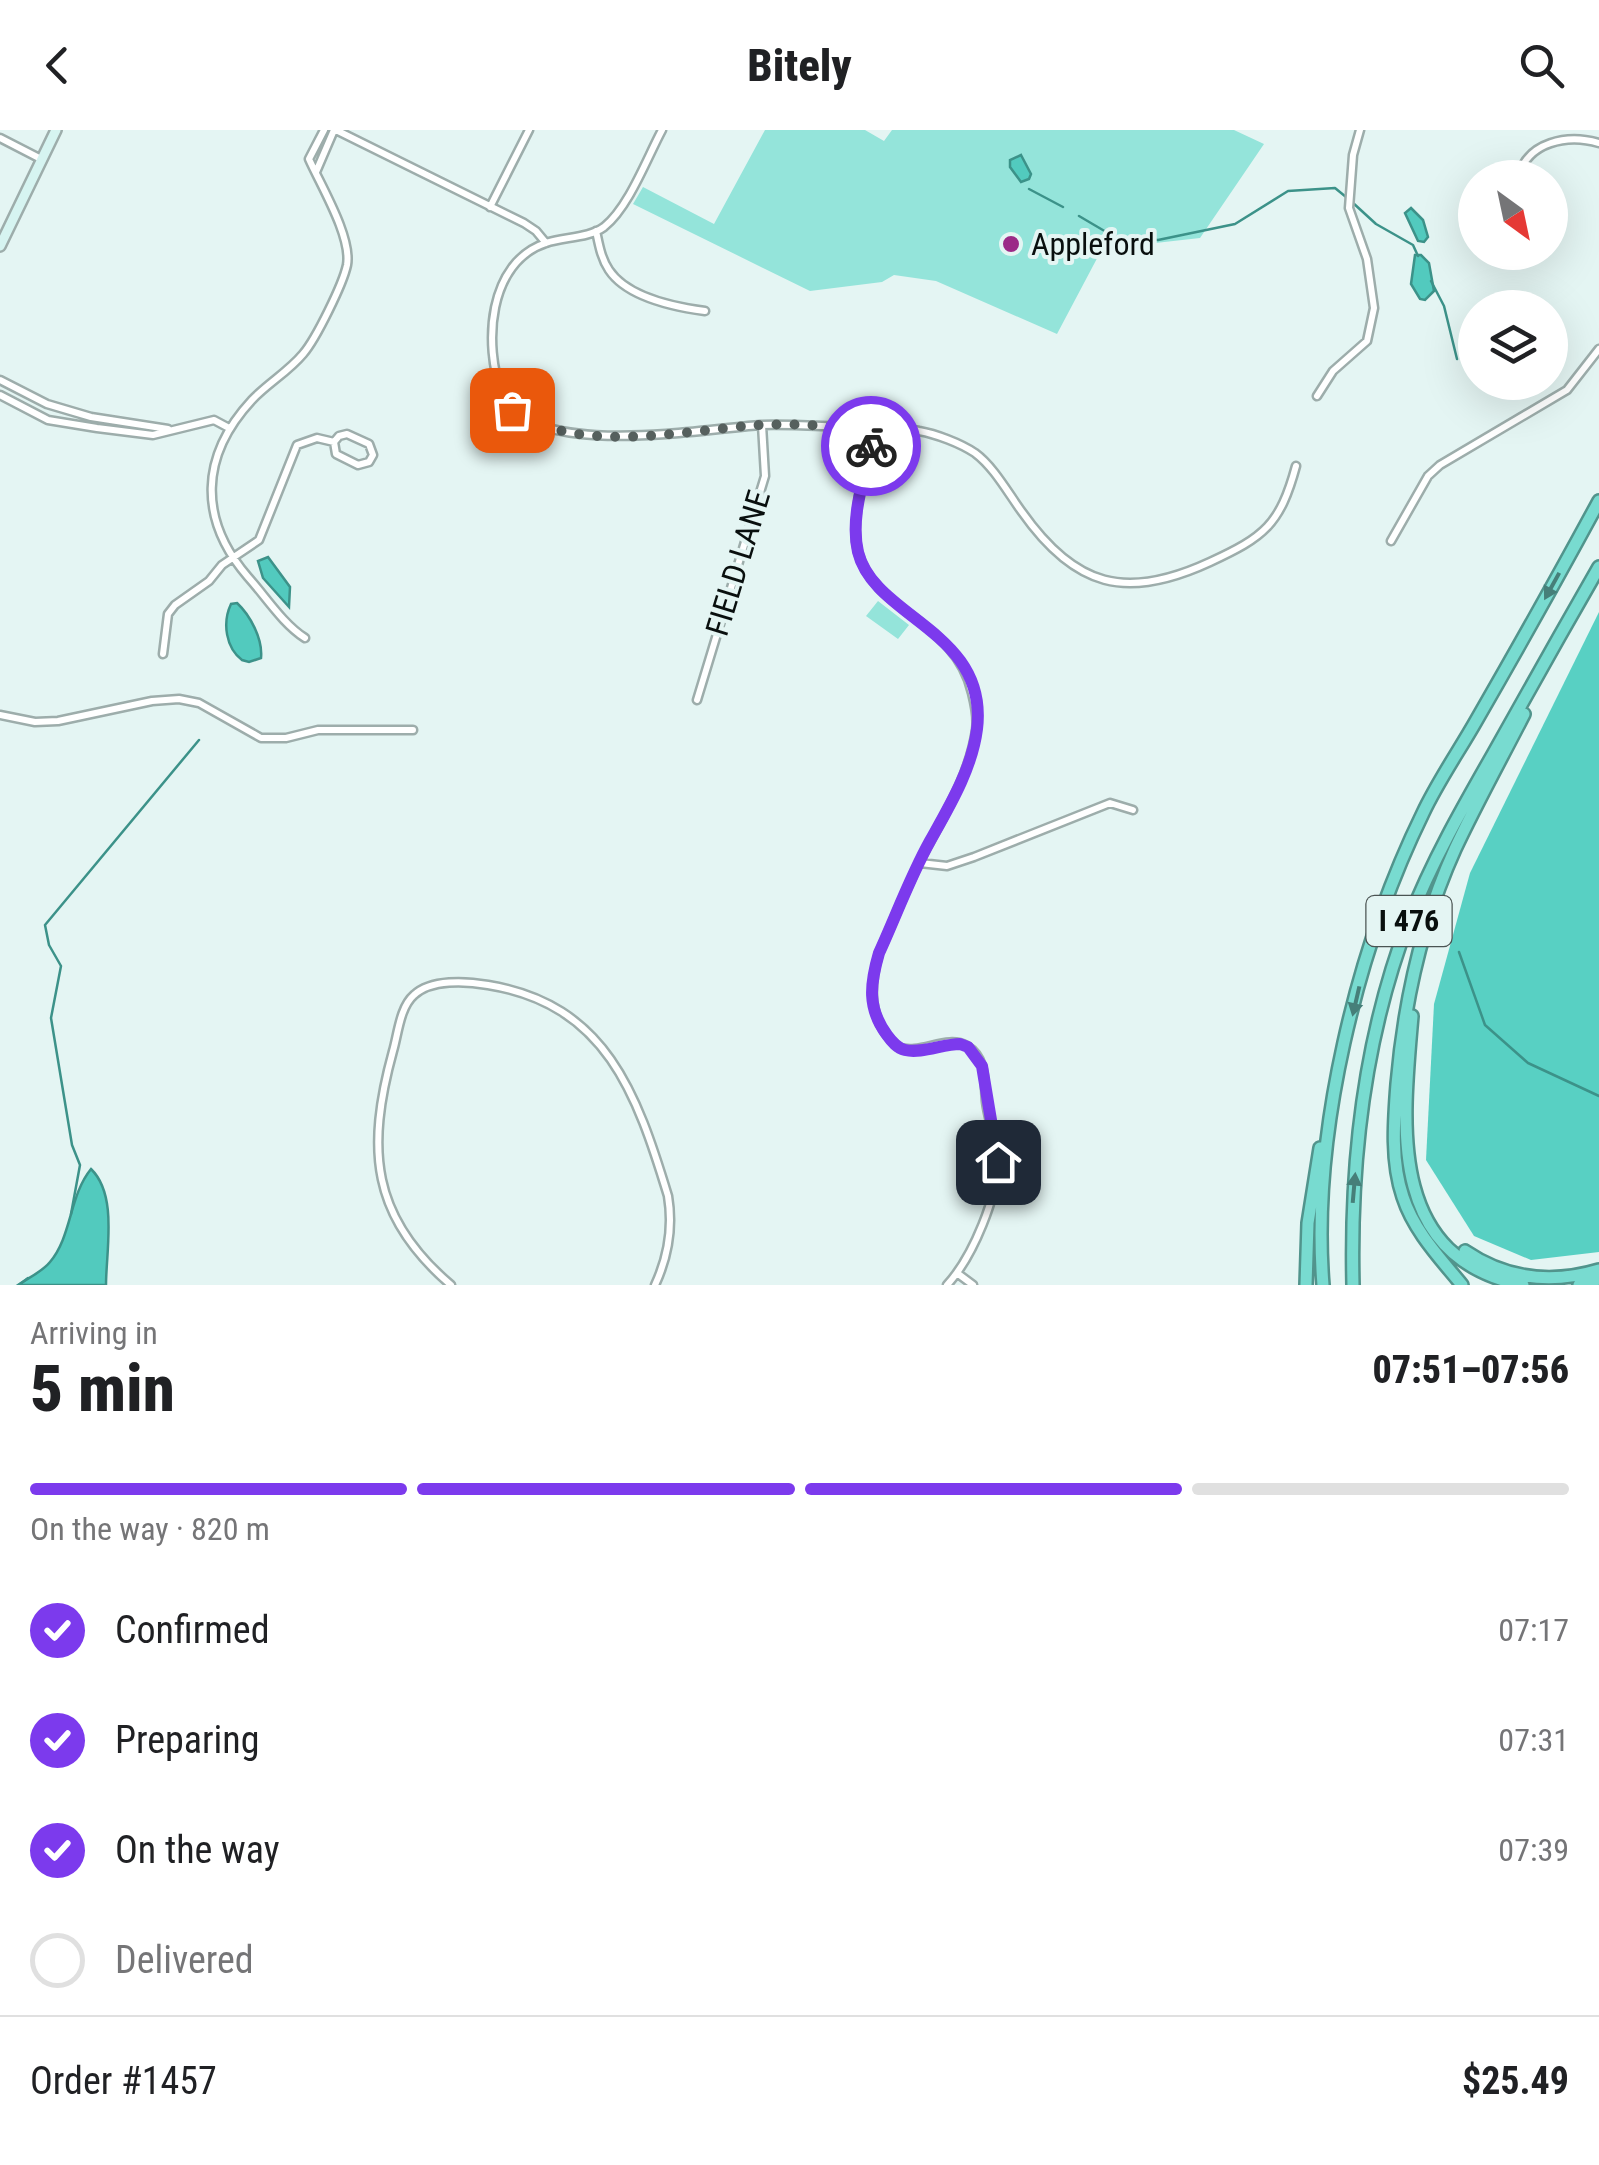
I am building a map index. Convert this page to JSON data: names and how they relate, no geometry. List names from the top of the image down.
{
  "streets": {
    "highway": ["I 476"],
    "street": ["FIELD LANE"]
  },
  "places": ["Appleford"],
  "north": "bottom right",
  "page": {
    "header": "Bitely",
    "heading": ["5 min", "Arriving in", "07:51–07:56"],
    "panel": ["Order #1457", "$25.49"],
    "bar": "On the way · 820 m",
    "list": [
      ["Confirmed", "07:17"],
      ["Preparing", "07:31"],
      ["On the way", "07:39"],
      "Delivered"
    ]
  }
}
